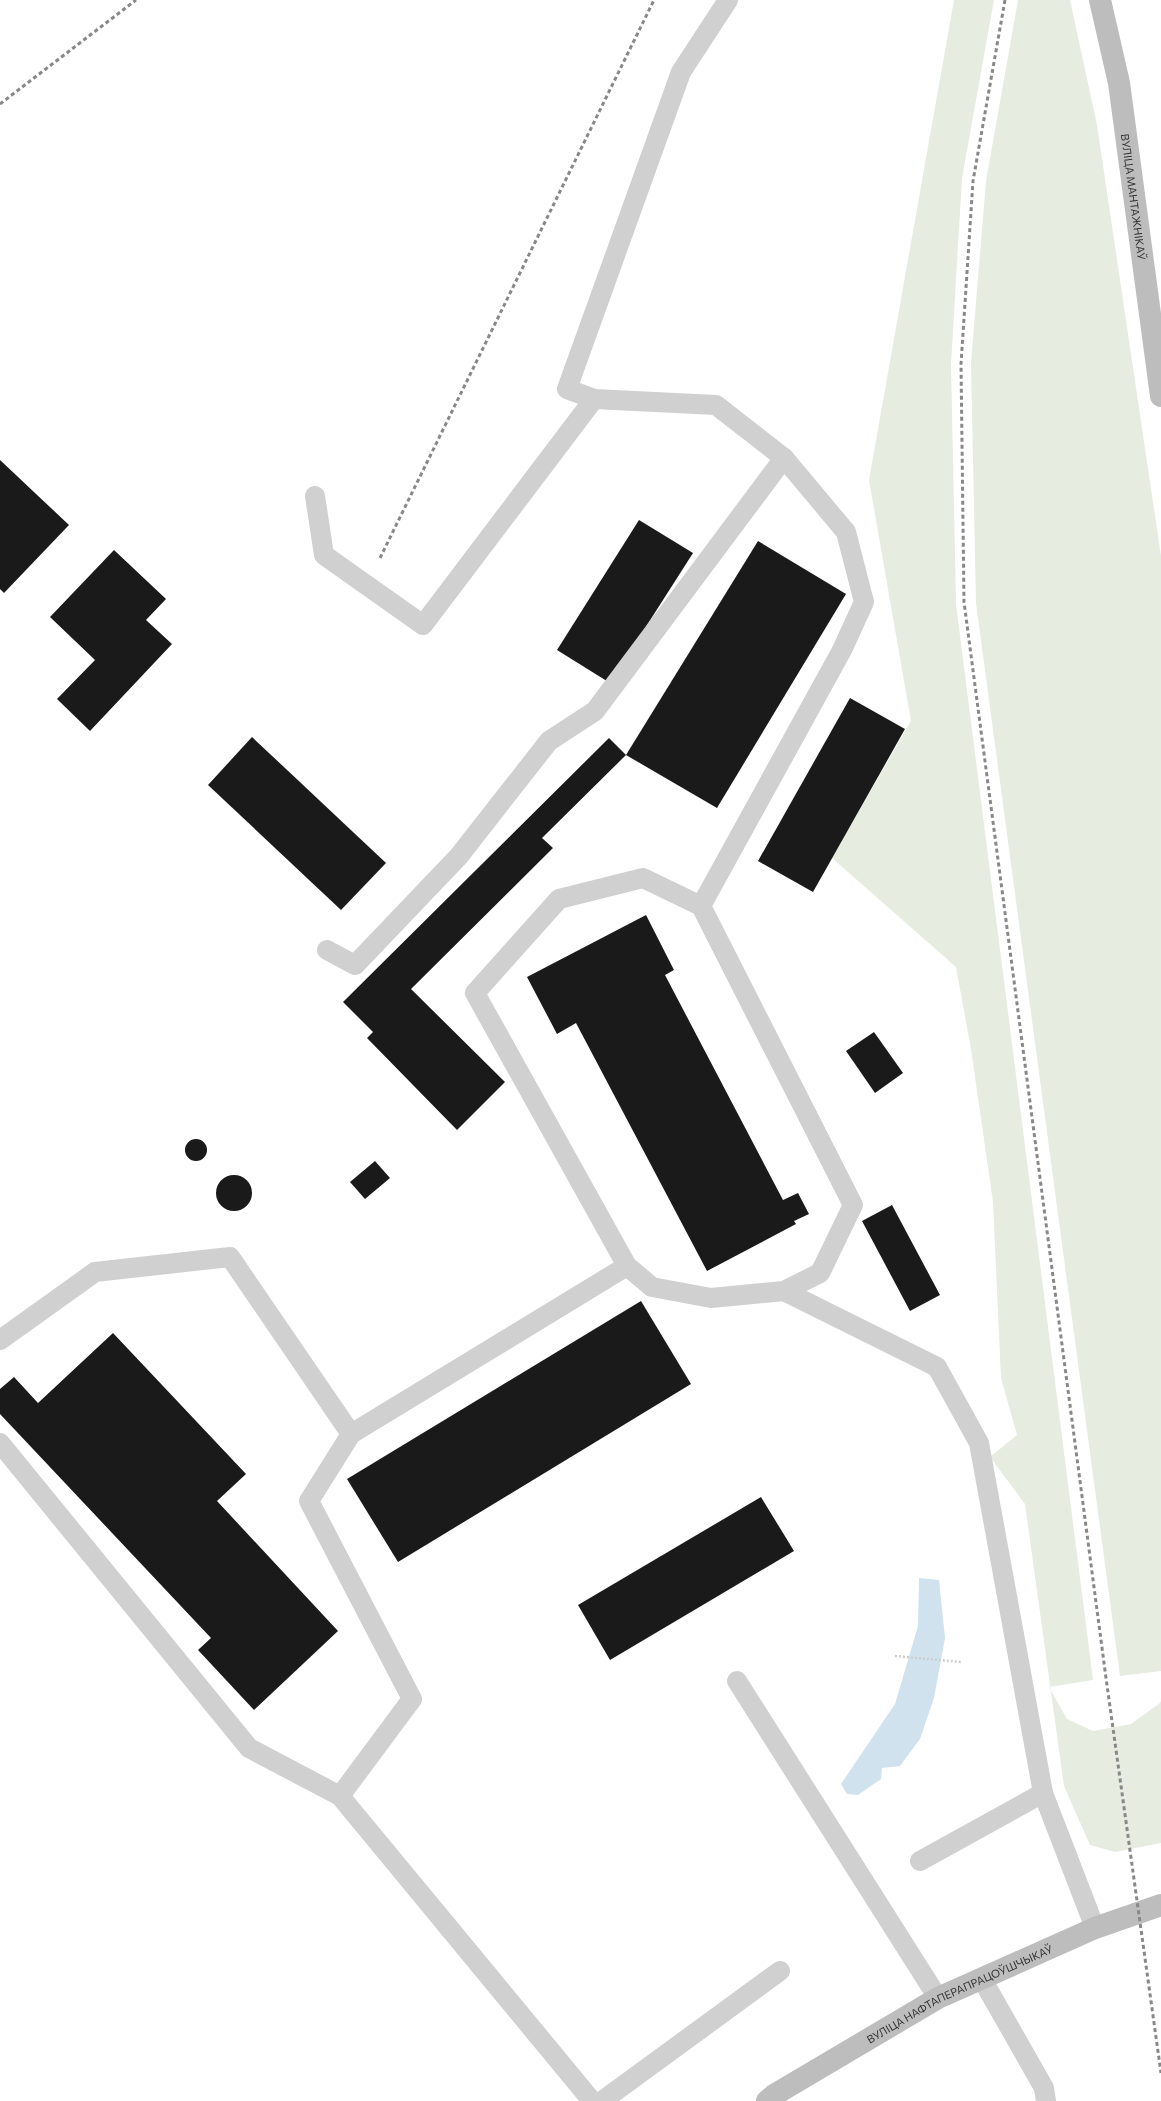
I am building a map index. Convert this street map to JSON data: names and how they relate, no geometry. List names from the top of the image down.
{
  "streets": {
    "main road": ["ВУЛІЦА МАНТАЖНІКАЎ", "ВУЛІЦА НАФТАПЕРАПРАЦОЎШЧЫКАЎ"]
  }
}
